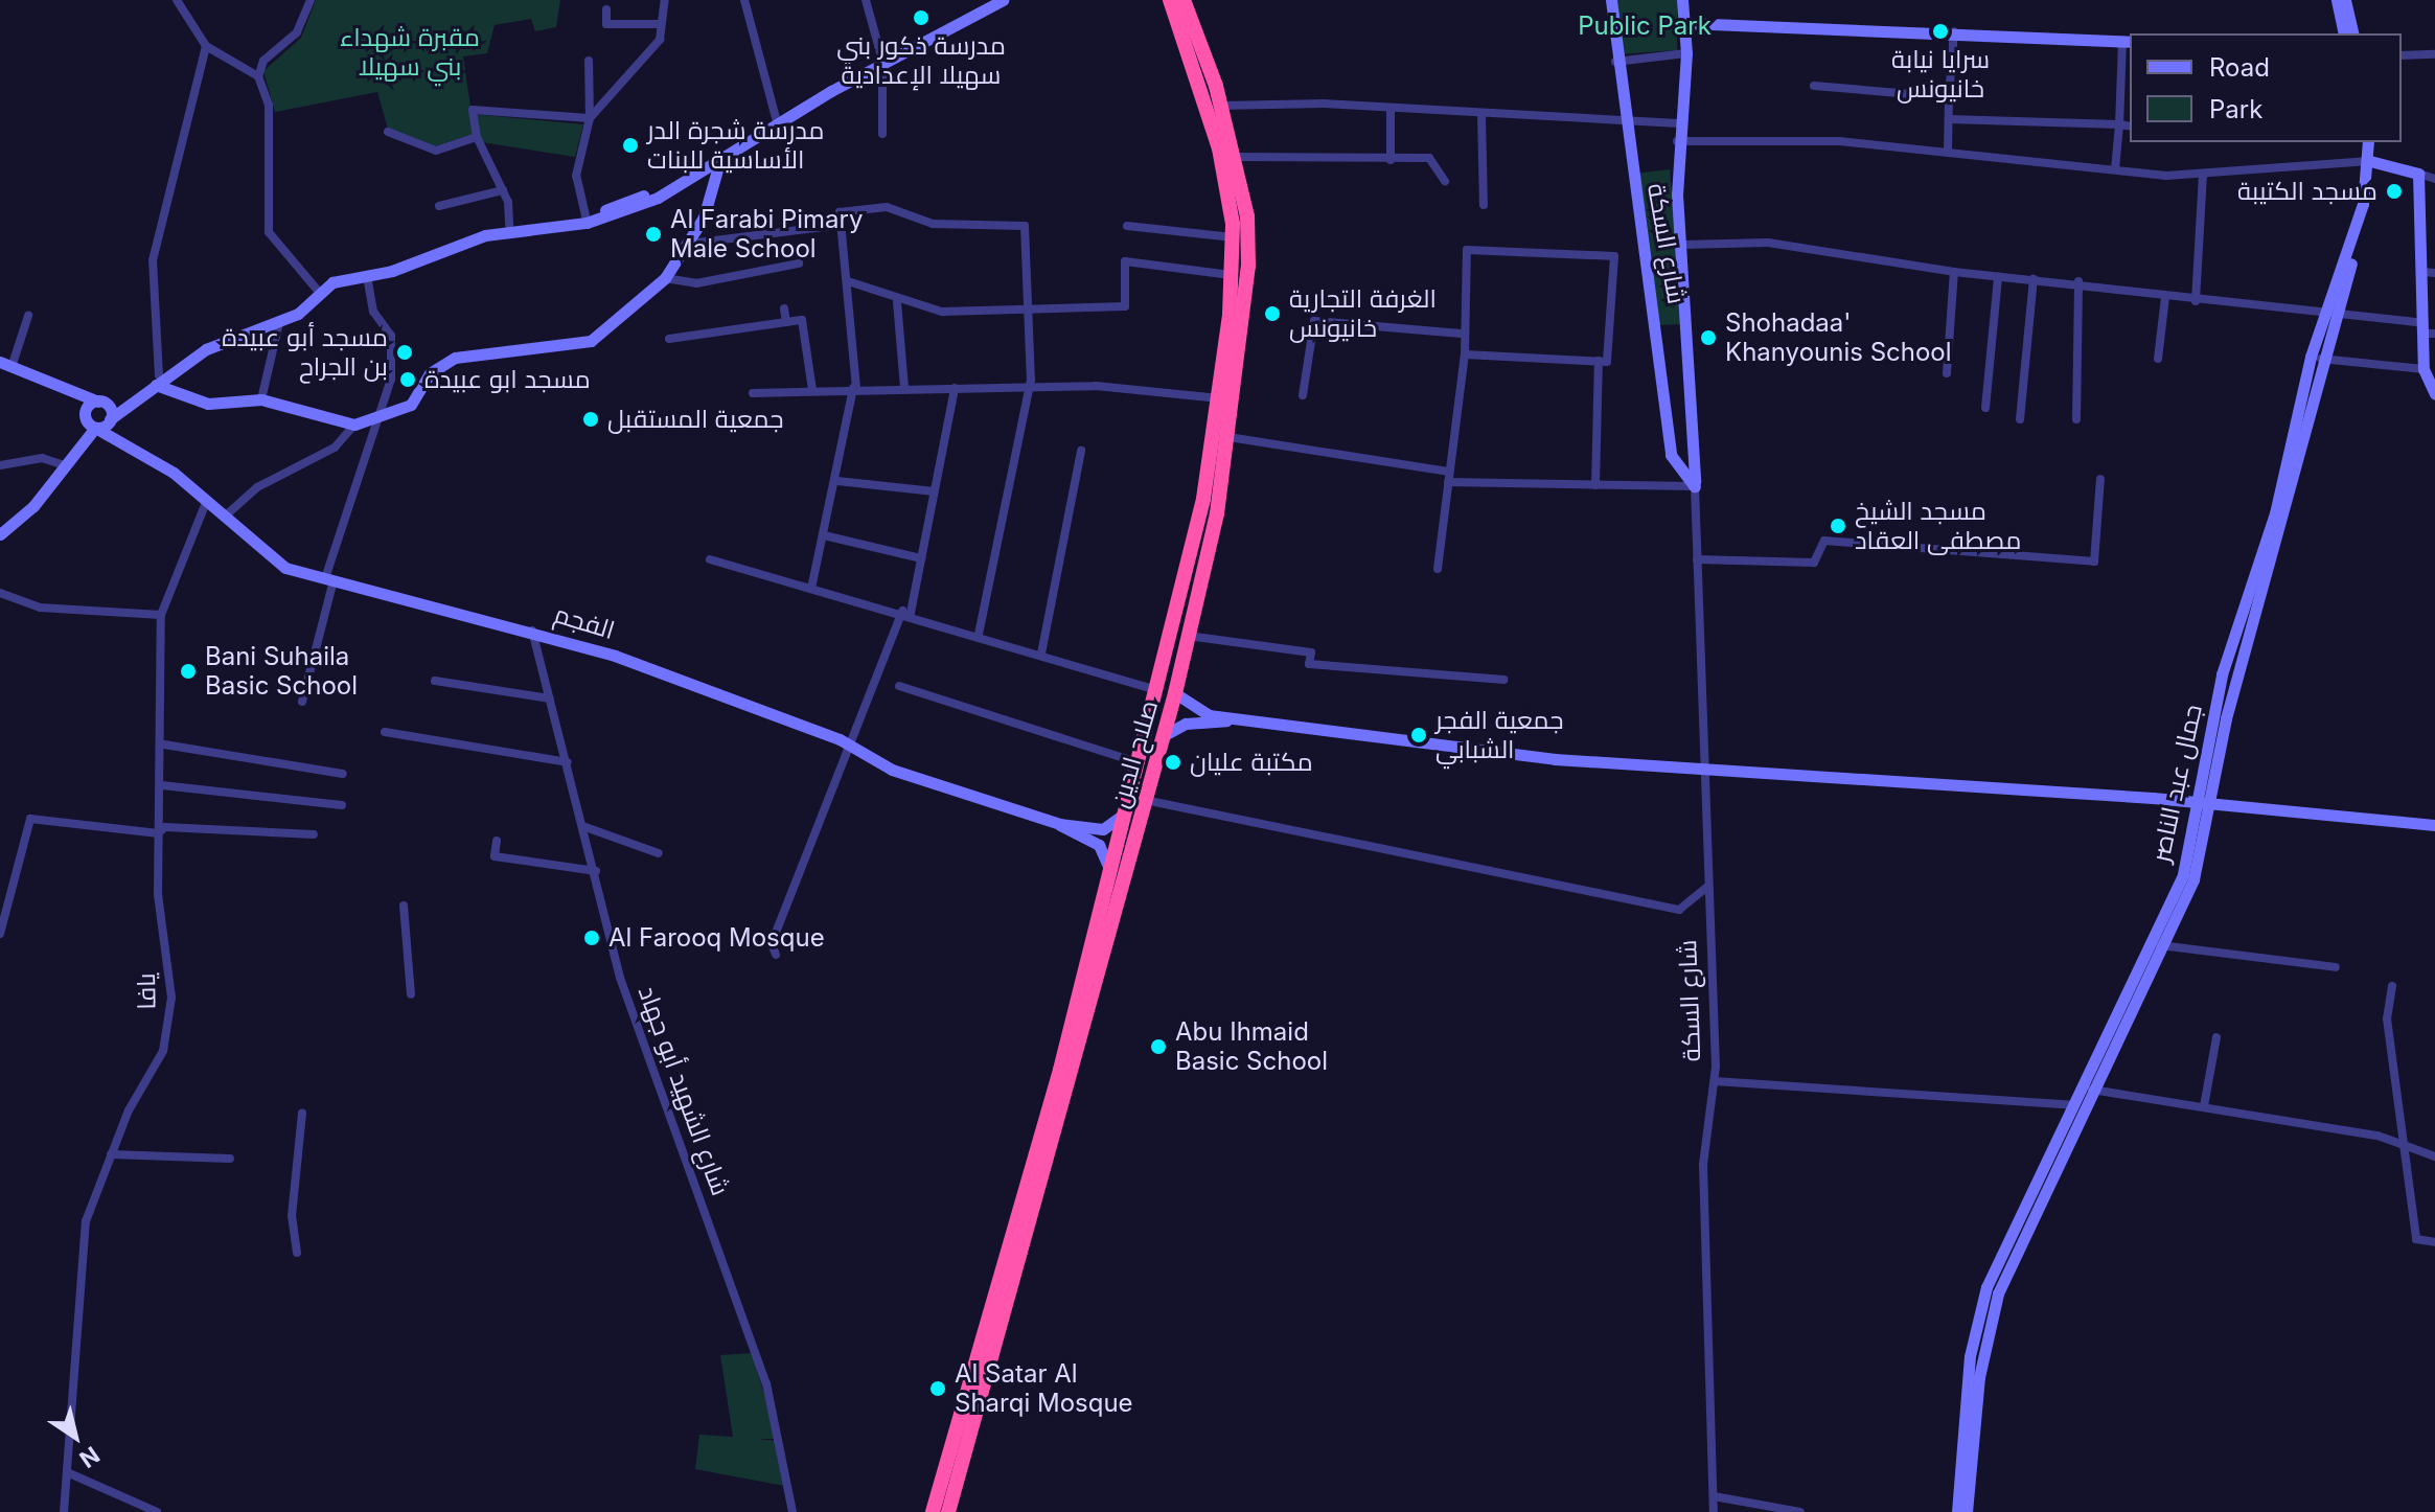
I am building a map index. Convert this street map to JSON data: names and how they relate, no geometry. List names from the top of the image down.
{
  "streets": {
    "highway": ["صلاح الدين"],
    "main road": ["شارع السكة", "الفجم", "جمال عبد الناصر"],
    "street": ["يافا", "شارع الشهيد أبو جهاد"]
  },
  "crossings": [
    ["الفجم", "يافا"],
    ["الفجم", "شارع الشهيد أبو جهاد"]
  ],
  "parks": ["Public Park", "مقبرة شهداء بني سهيلا"],
  "places": [
    "مدرسة ذكور بني سهيلا الإعدادية",
    "سرايا نيابة خانيونس",
    "مدرسة شجرة الدر الأساسية للبنات",
    "مسجد الكتيبة",
    "Al Farabi Pimary Male School",
    "الغرفة التجارية خانيونس",
    "Shohadaa' Khanyounis School",
    "مسجد أبو عبيدة بن الجراح",
    "مسجد ابو عبيدة",
    "جمعية المستقبل",
    "مسجد الشيخ مصطفى العقاد",
    "Bani Suhaila Basic School",
    "جمعية الفجر الشبابي",
    "مكتبة عليان",
    "Al Farooq Mosque",
    "Abu Ihmaid Basic School",
    "Al Satar Al Sharqi Mosque"
  ],
  "legend": ["Road", "Park"],
  "north": "bottom right"
}
